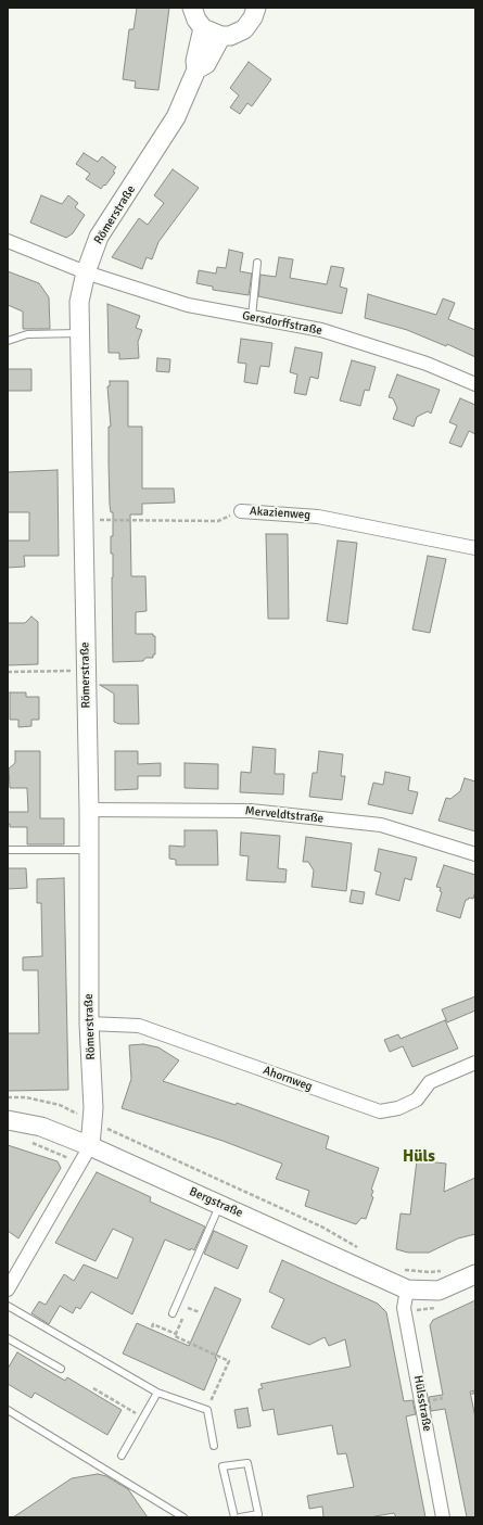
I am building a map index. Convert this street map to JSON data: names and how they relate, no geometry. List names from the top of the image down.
{
  "streets": {
    "main road": ["Römerstraße", "Bergstraße"],
    "street": [
      "Gersdorffstraße",
      "Akazienweg",
      "Merveldtstraße",
      "Ahornweg",
      "Hülsstraße"
    ]
  },
  "crossings": [
    ["Römerstraße", "Gersdorffstraße"],
    ["Römerstraße", "Akazienweg"],
    ["Römerstraße", "Merveldtstraße"],
    ["Römerstraße", "Ahornweg"],
    ["Römerstraße", "Bergstraße"],
    ["Bergstraße", "Hülsstraße"]
  ],
  "districts": ["Hüls"]
}
